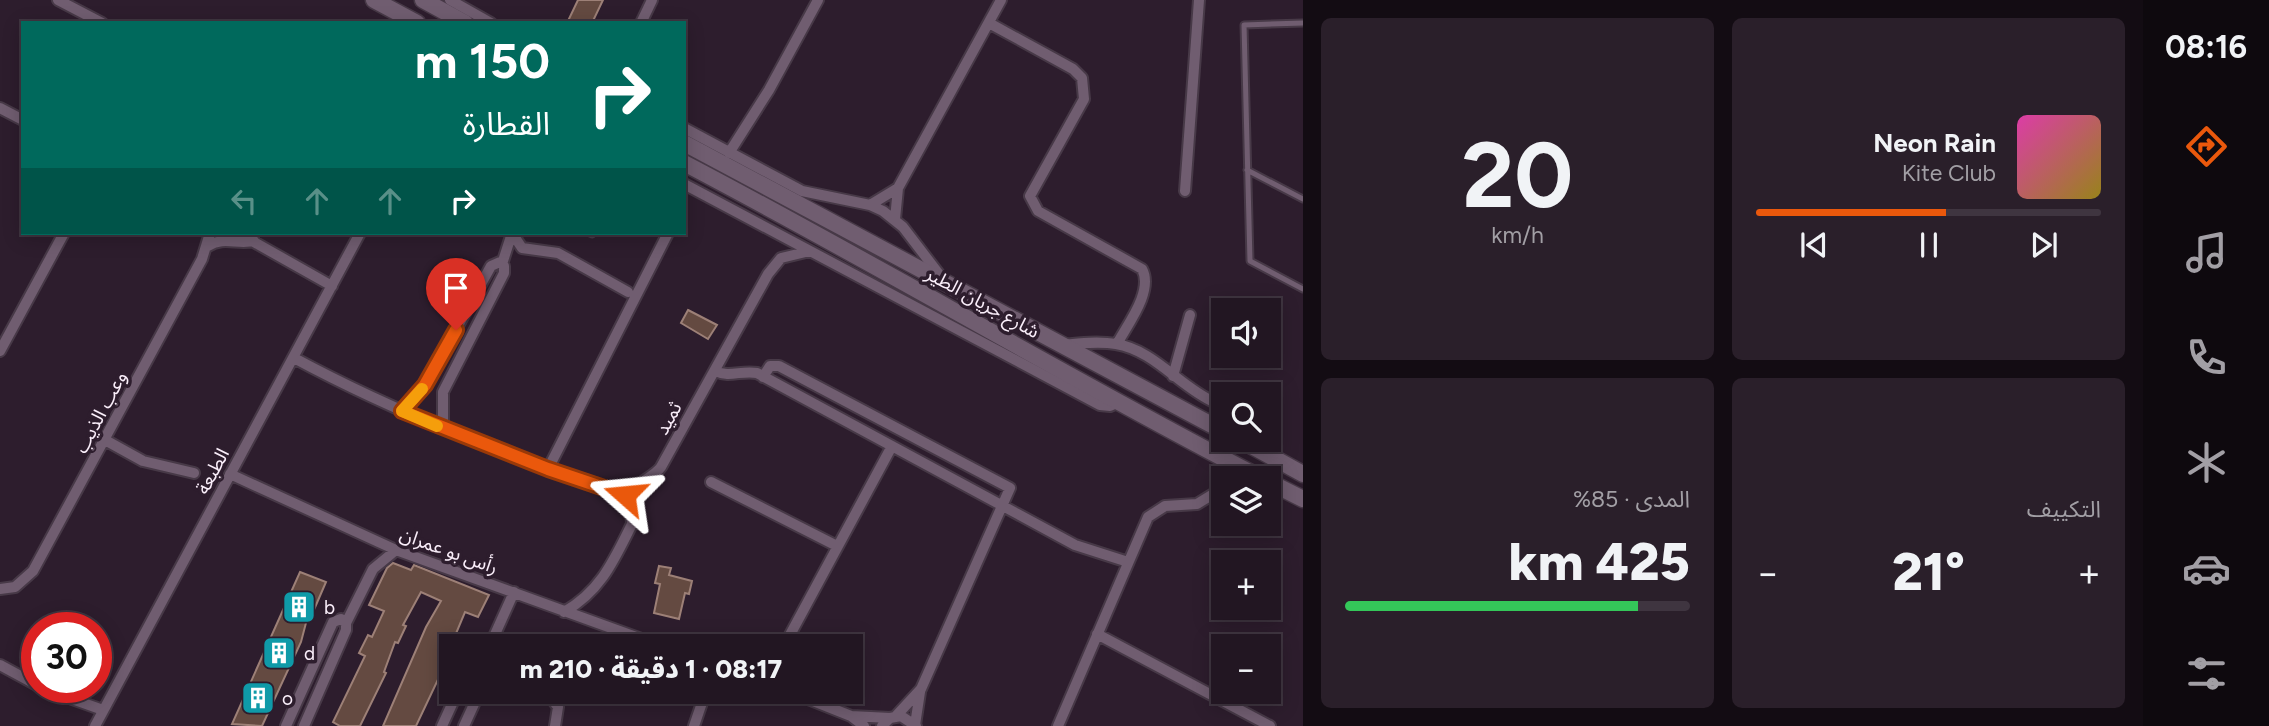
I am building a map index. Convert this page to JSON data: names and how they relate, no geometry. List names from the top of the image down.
{
  "streets": {
    "street": [
      "شارع جريان الطير",
      "وعب الذيب",
      "ثميد",
      "الطبعة",
      "رأس بو عمران"
    ]
  },
  "crossings": [
    ["الطبعة", "رأس بو عمران"]
  ],
  "places": {
    "building": ["b", "d", "o"]
  },
  "page": {
    "tabs": "08:16",
    "tile": [
      ["20", "km/h"],
      "التكييف",
      ["المدى · 85%", "425 km"]
    ],
    "turn": ["150 m", "القطارة"],
    "song": ["Neon Rain", "Kite Club"],
    "map_buttons": ["+", "−"],
    "heat": ["−", "21°", "+"],
    "limit": "30",
    "trip": "08:17 · 1 دقيقة · 210 m"
  }
}
